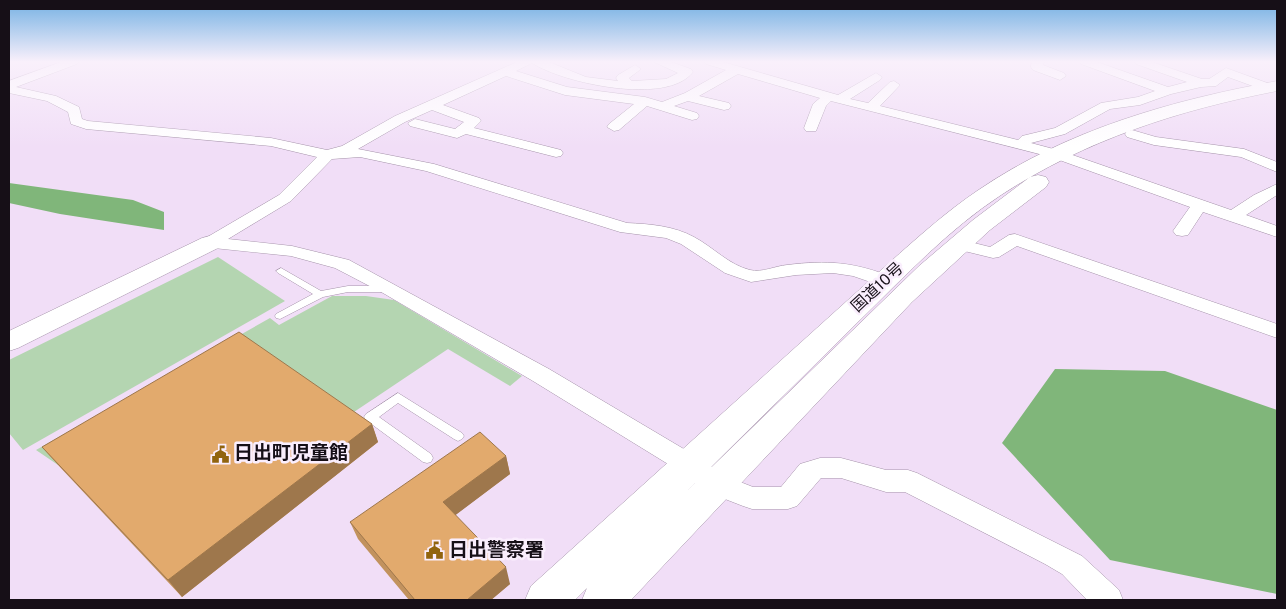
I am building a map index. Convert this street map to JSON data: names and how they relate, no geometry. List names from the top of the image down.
{
  "streets": {
    "highway": ["国道10号"]
  },
  "places": {
    "public building": ["日出町児童館", "日出警察署"]
  }
}
